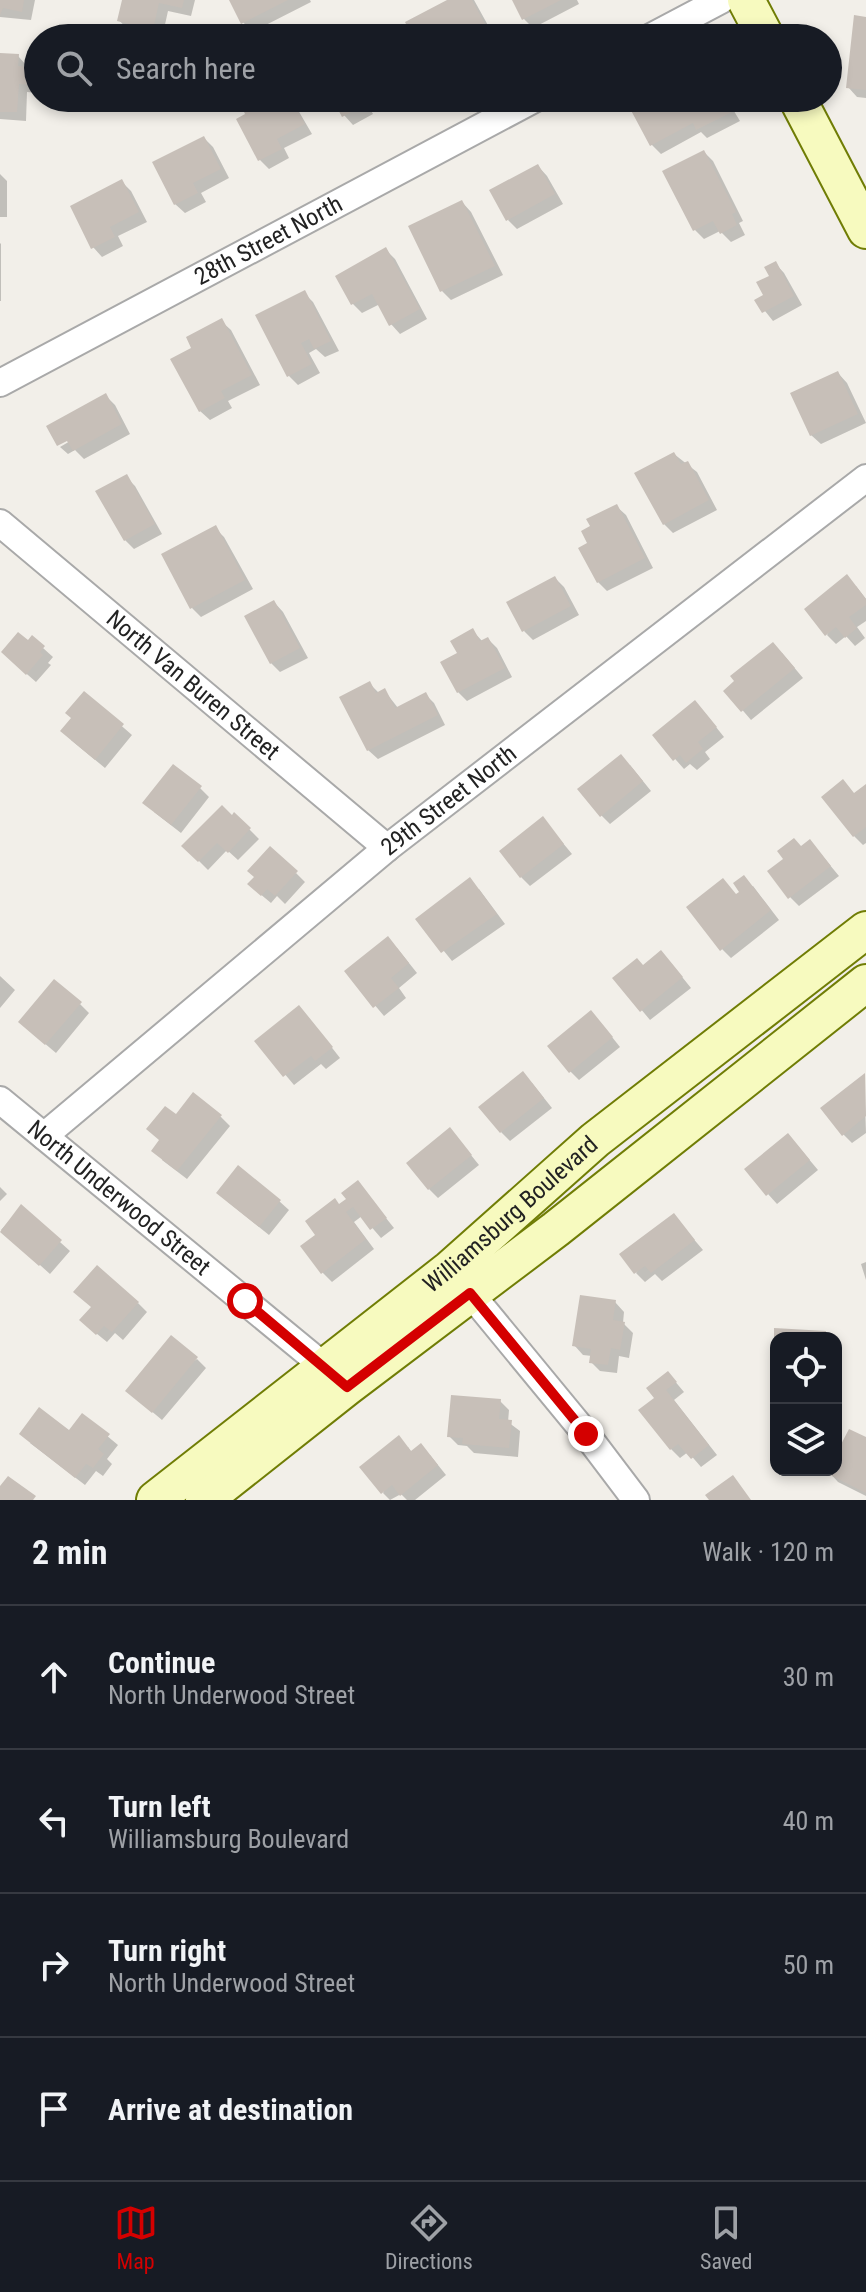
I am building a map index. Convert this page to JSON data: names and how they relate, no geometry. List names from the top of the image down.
{
  "streets": {
    "main road": ["Williamsburg Boulevard"],
    "street": [
      "28th Street North",
      "North Van Buren Street",
      "29th Street North",
      "North Underwood Street"
    ]
  },
  "crossings": [
    ["North Van Buren Street", "29th Street North"],
    ["29th Street North", "North Underwood Street"],
    ["North Underwood Street", "Williamsburg Boulevard"]
  ],
  "page": {
    "search": "Search here",
    "heading": ["2 min", "Walk · 120 m"],
    "list": [
      ["Continue", "North Underwood Street", "30 m"],
      ["Turn left", "Williamsburg Boulevard", "40 m"],
      ["Turn right", "North Underwood Street", "50 m"],
      "Arrive at destination"
    ],
    "nav": ["Map", "Directions", "Saved"]
  }
}
